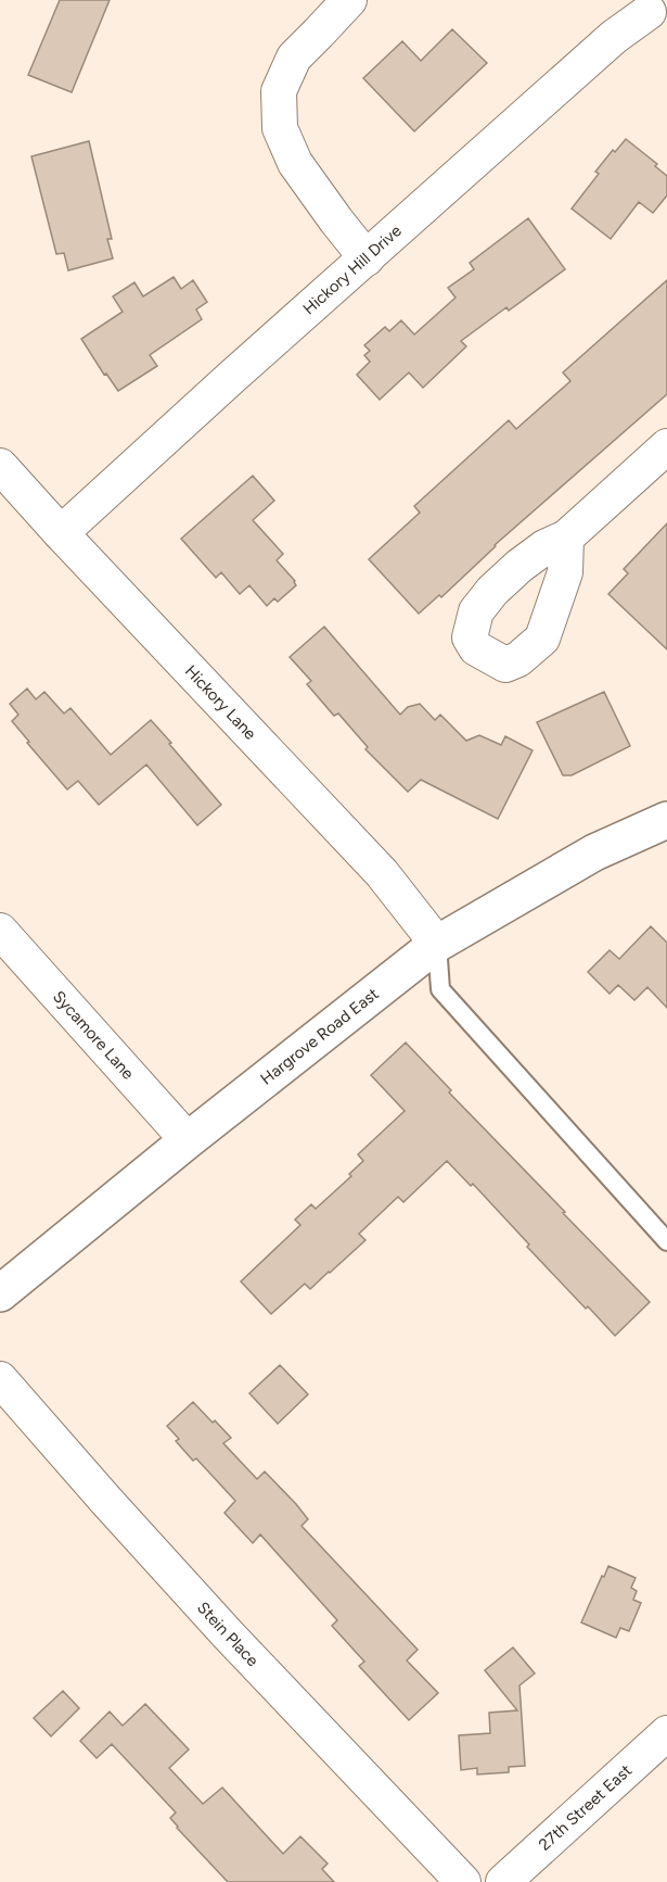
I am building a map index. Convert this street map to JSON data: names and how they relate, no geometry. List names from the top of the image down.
{
  "streets": {
    "main road": ["Hargrove Road East"],
    "street": [
      "Hickory Hill Drive",
      "Hickory Lane",
      "Sycamore Lane",
      "Stein Place",
      "27th Street East"
    ]
  },
  "crossings": [
    ["Hickory Hill Drive", "Hickory Lane"],
    ["Hickory Lane", "Hargrove Road East"],
    ["Sycamore Lane", "Hargrove Road East"]
  ]
}
